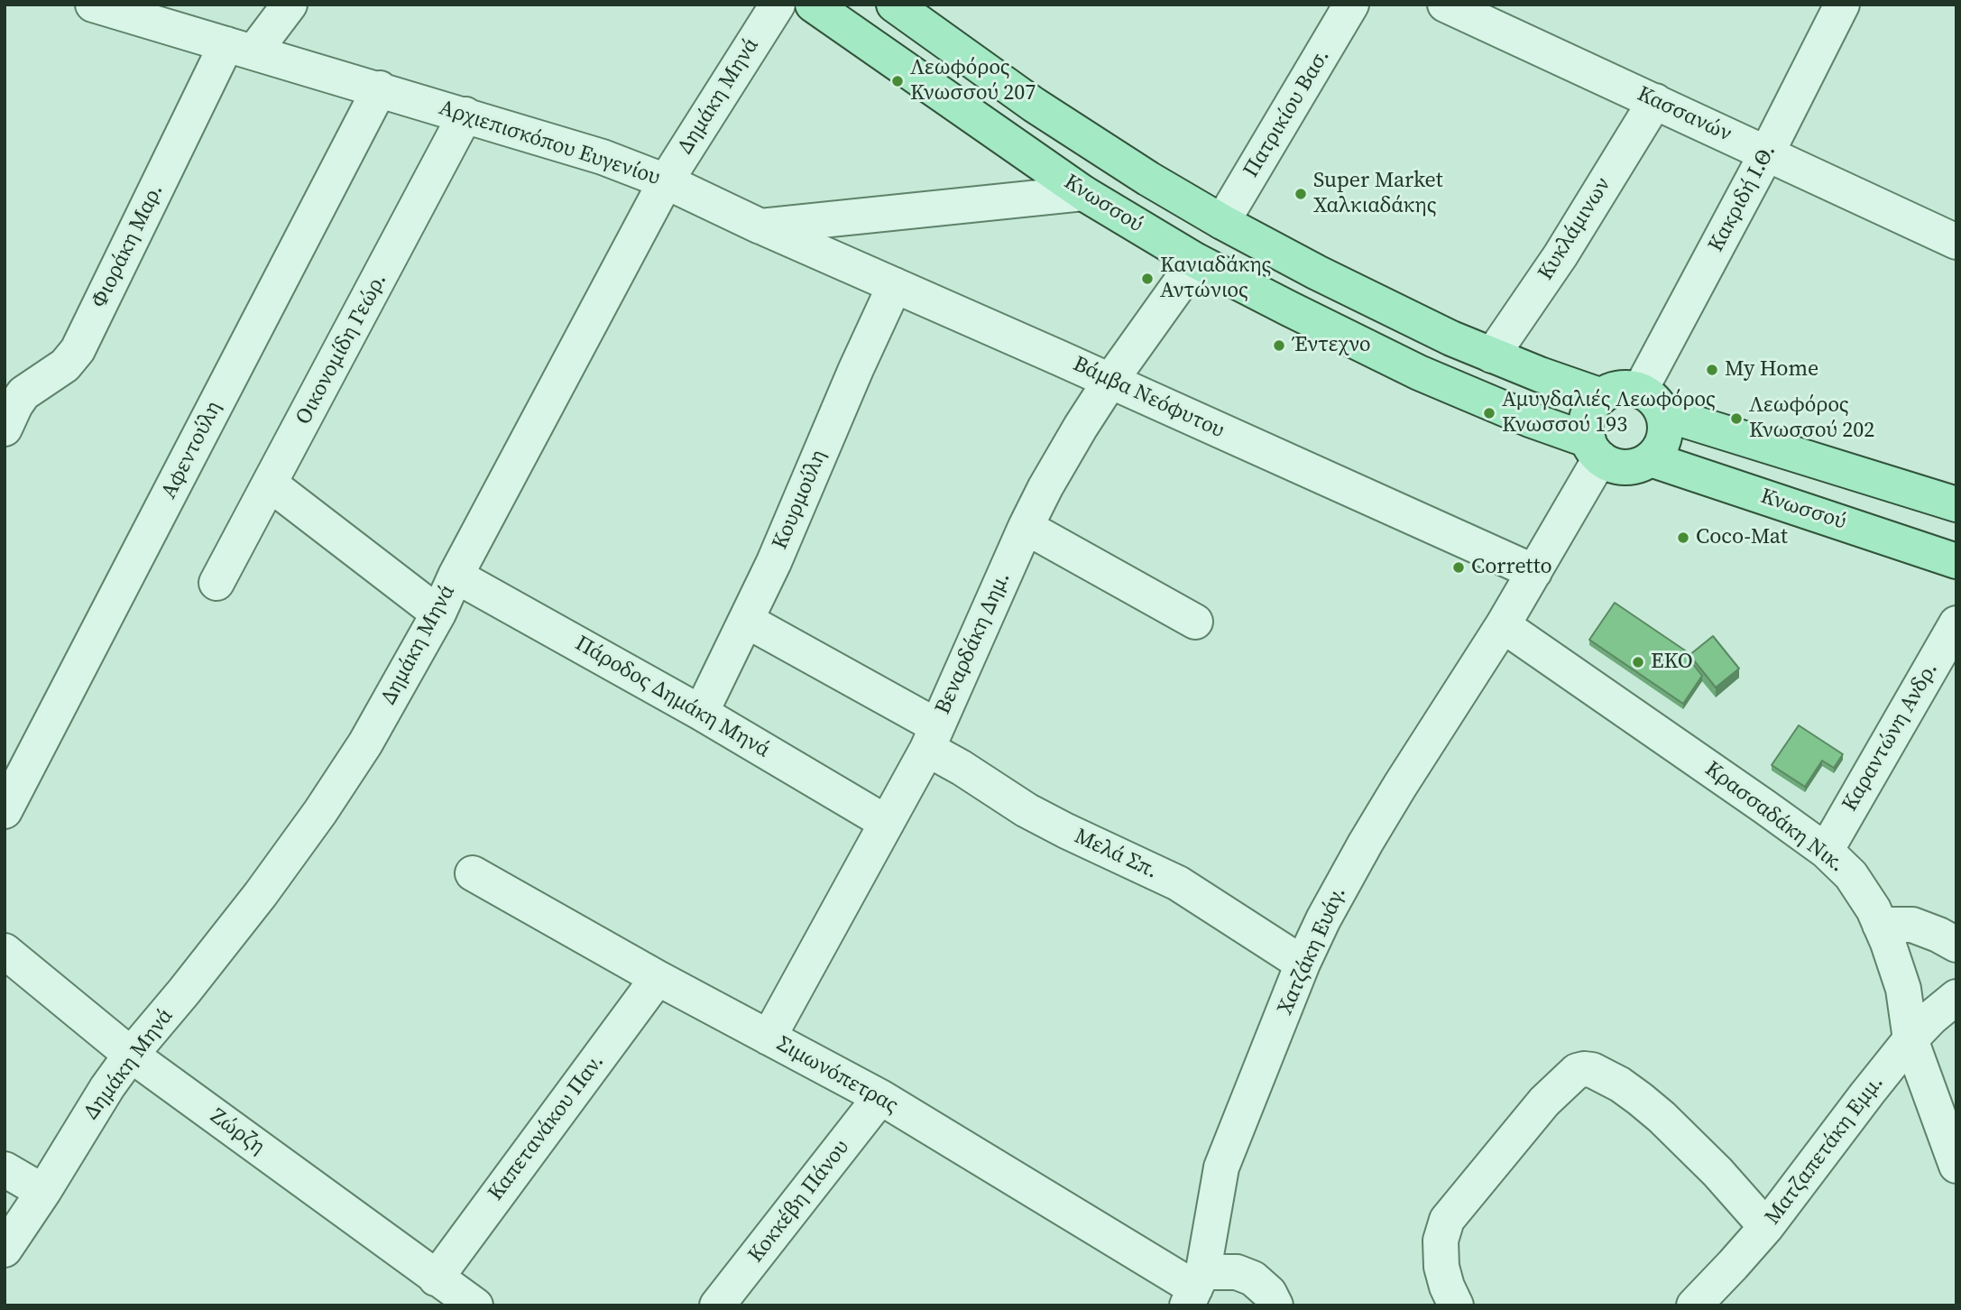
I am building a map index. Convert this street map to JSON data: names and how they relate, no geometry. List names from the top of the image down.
{
  "streets": {
    "main road": ["Κνωσσού"],
    "street": [
      "Δημάκη Μηνά",
      "Πατρικίου Βασ.",
      "Κασσανών",
      "Αρχιεπισκόπου Ευγενίου",
      "Κακριδή Ι.Θ.",
      "Κυκλάμινων",
      "Φιοράκη Μαρ.",
      "Οικονομίδη Γεώρ.",
      "Βάμβα Νεόφυτου",
      "Αφεντούλη",
      "Κουρμούλη",
      "Βεναρδάκη Δημ.",
      "Πάροδος Δημάκη Μηνά",
      "Καραντώνη Ανδρ.",
      "Κρασσαδάκη Νικ.",
      "Μελά Σπ.",
      "Χατζάκη Ευάγ.",
      "Σιμωνόπετρας",
      "Καπετανάκου Παν.",
      "Ζώρζη",
      "Ματζαπετάκη Εμμ.",
      "Κοκκέβη Πάνου"
    ]
  },
  "crossings": [
    ["Δημάκη Μηνά", "Αρχιεπισκόπου Ευγενίου"],
    ["Δημάκη Μηνά", "Πάροδος Δημάκη Μηνά"],
    ["Δημάκη Μηνά", "Ζώρζη"],
    ["Πατρικίου Βασ.", "Κνωσσού"],
    ["Κασσανών", "Κακριδή Ι.Θ."],
    ["Κασσανών", "Κυκλάμινων"],
    ["Αρχιεπισκόπου Ευγενίου", "Φιοράκη Μαρ."],
    ["Αρχιεπισκόπου Ευγενίου", "Οικονομίδη Γεώρ."],
    ["Αρχιεπισκόπου Ευγενίου", "Βάμβα Νεόφυτου"],
    ["Αρχιεπισκόπου Ευγενίου", "Αφεντούλη"],
    ["Κακριδή Ι.Θ.", "Κνωσσού"],
    ["Κακριδή Ι.Θ.", "Χατζάκη Ευάγ."],
    ["Κνωσσού", "Κυκλάμινων"],
    ["Κνωσσού", "Βεναρδάκη Δημ."],
    ["Κνωσσού", "Χατζάκη Ευάγ."],
    ["Βάμβα Νεόφυτου", "Κουρμούλη"],
    ["Βάμβα Νεόφυτου", "Βεναρδάκη Δημ."],
    ["Βάμβα Νεόφυτου", "Χατζάκη Ευάγ."],
    ["Κουρμούλη", "Πάροδος Δημάκη Μηνά"],
    ["Κουρμούλη", "Μελά Σπ."],
    ["Βεναρδάκη Δημ.", "Πάροδος Δημάκη Μηνά"],
    ["Βεναρδάκη Δημ.", "Μελά Σπ."],
    ["Βεναρδάκη Δημ.", "Σιμωνόπετρας"],
    ["Καραντώνη Ανδρ.", "Κρασσαδάκη Νικ."],
    ["Κρασσαδάκη Νικ.", "Χατζάκη Ευάγ."],
    ["Κρασσαδάκη Νικ.", "Ματζαπετάκη Εμμ."],
    ["Μελά Σπ.", "Χατζάκη Ευάγ."],
    ["Χατζάκη Ευάγ.", "Σιμωνόπετρας"],
    ["Σιμωνόπετρας", "Καπετανάκου Παν."],
    ["Σιμωνόπετρας", "Κοκκέβη Πάνου"],
    ["Καπετανάκου Παν.", "Ζώρζη"]
  ],
  "places": [
    "Λεωφόρος Κνωσσού 207",
    "Super Market Χαλκιαδάκης",
    "Κανιαδάκης Αντώνιος",
    "Έντεχνο",
    "My Home",
    "Αμυγδαλιές Λεωφόρος Κνωσσού 193",
    "Λεωφόρος Κνωσσού 202",
    "Coco-Mat",
    "Corretto",
    "EKO"
  ]
}
